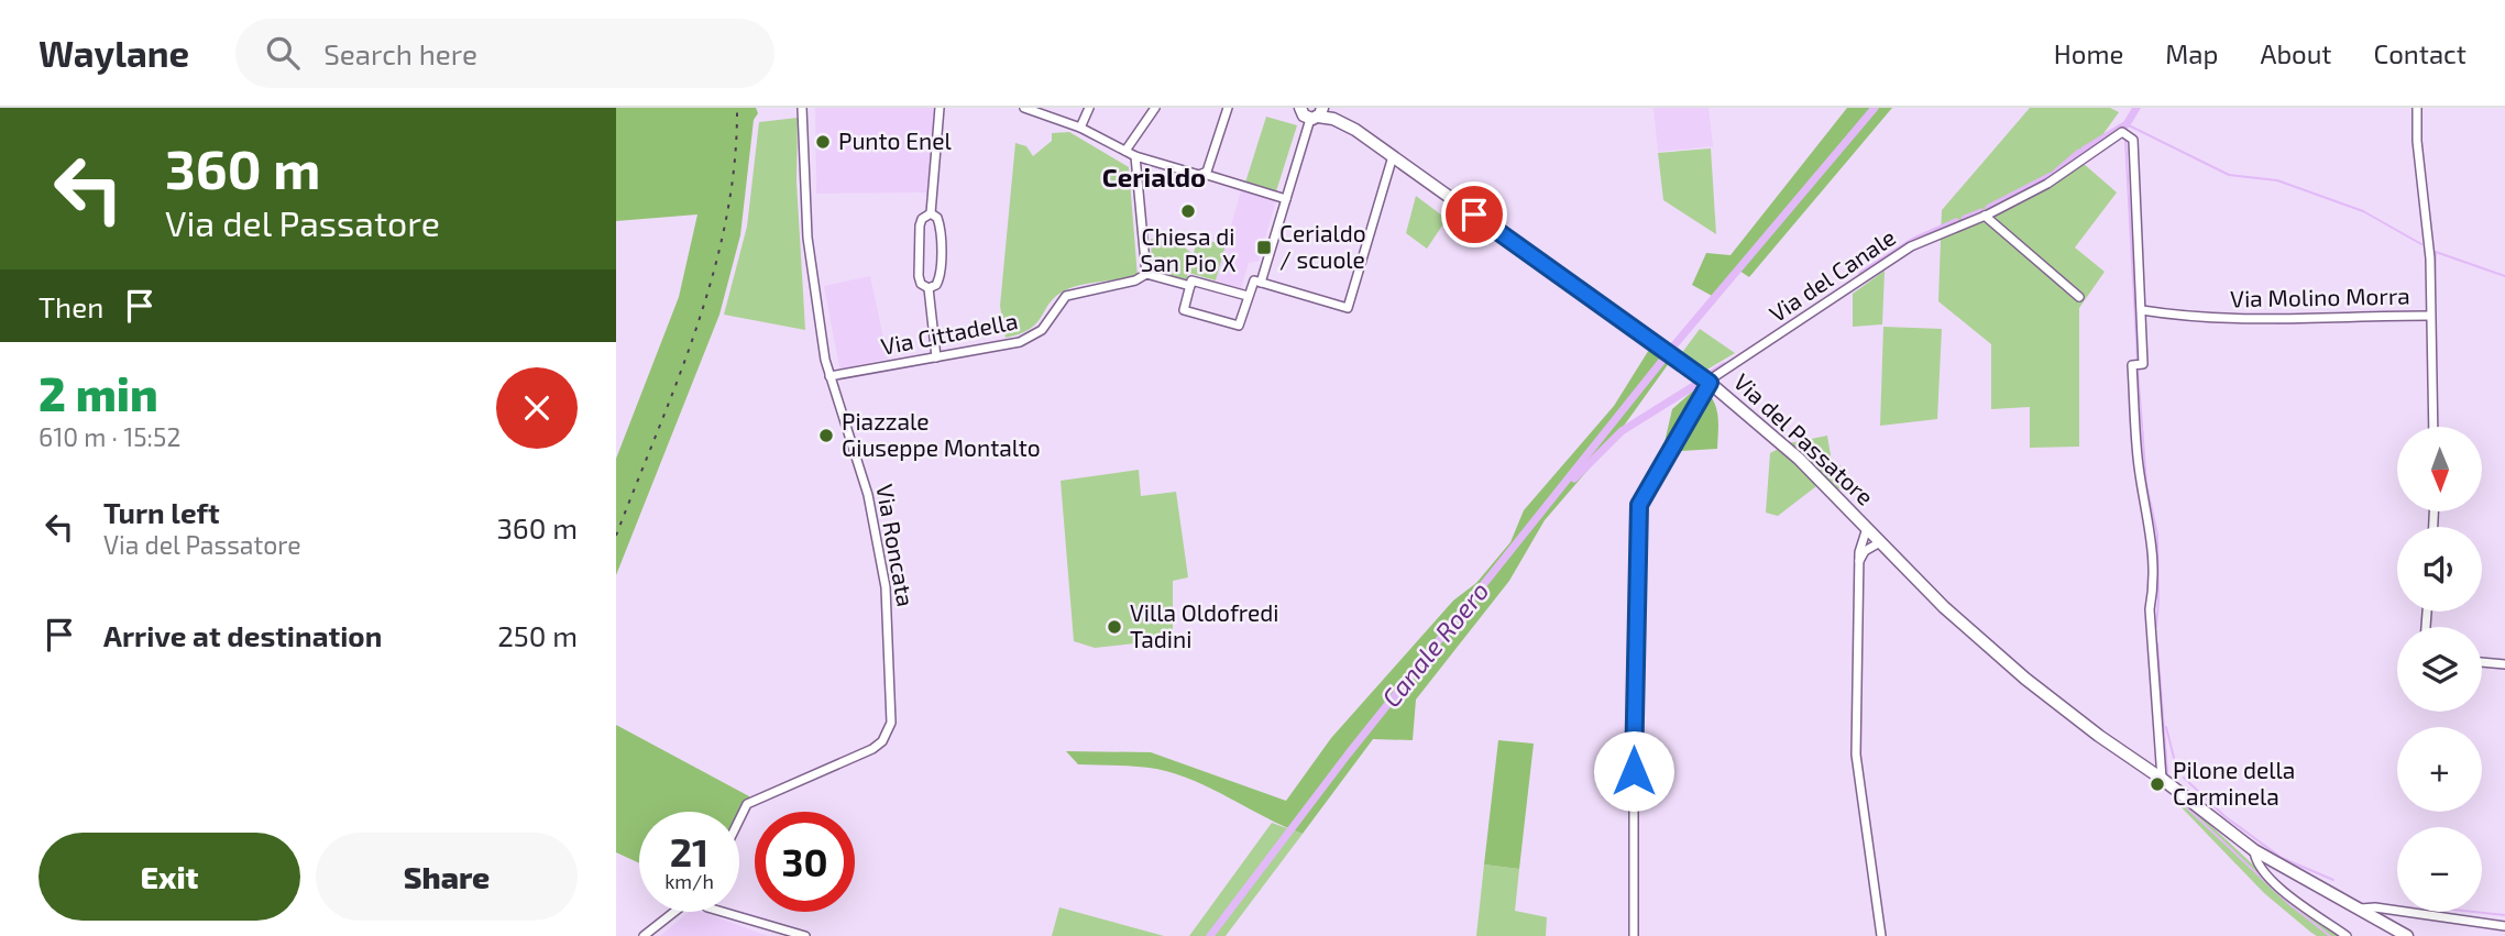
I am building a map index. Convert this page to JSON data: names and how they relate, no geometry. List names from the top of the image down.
{
  "streets": {
    "street": [
      "Via del Canale",
      "Via Molino Morra",
      "Via Cittadella",
      "Via del Passatore",
      "Via Roncata"
    ]
  },
  "crossings": [
    ["Via del Canale", "Via Molino Morra"],
    ["Via del Canale", "Via del Passatore"],
    ["Via Cittadella", "Via Roncata"]
  ],
  "districts": ["Cerialdo"],
  "water": ["Canale Roero"],
  "places": {
    "other": [
      "Punto Enel",
      "Chiesa di San Pio X",
      "Piazzale Giuseppe Montalto",
      "Villa Oldofredi Tadini",
      "Pilone della Carminela"
    ],
    "transit": ["Cerialdo / scuole"]
  },
  "north": "bottom",
  "page": {
    "header": "Waylane",
    "search": "Search here",
    "nav": [
      "Home",
      "Map",
      "About",
      "Contact"
    ],
    "turn": ["360 m", "Via del Passatore"],
    "then": "Then",
    "heading": ["2 min", "610 m · 15:52"],
    "map_buttons": ["+", "−"],
    "list": [
      {
        "name": "Turn left",
        "note": "Via del Passatore",
        "value": "360 m"
      },
      {
        "name": "Arrive at destination",
        "value": "250 m"
      }
    ],
    "speed": "21 km/h",
    "limit": "30",
    "buttons": ["Exit", "Share"]
  }
}
